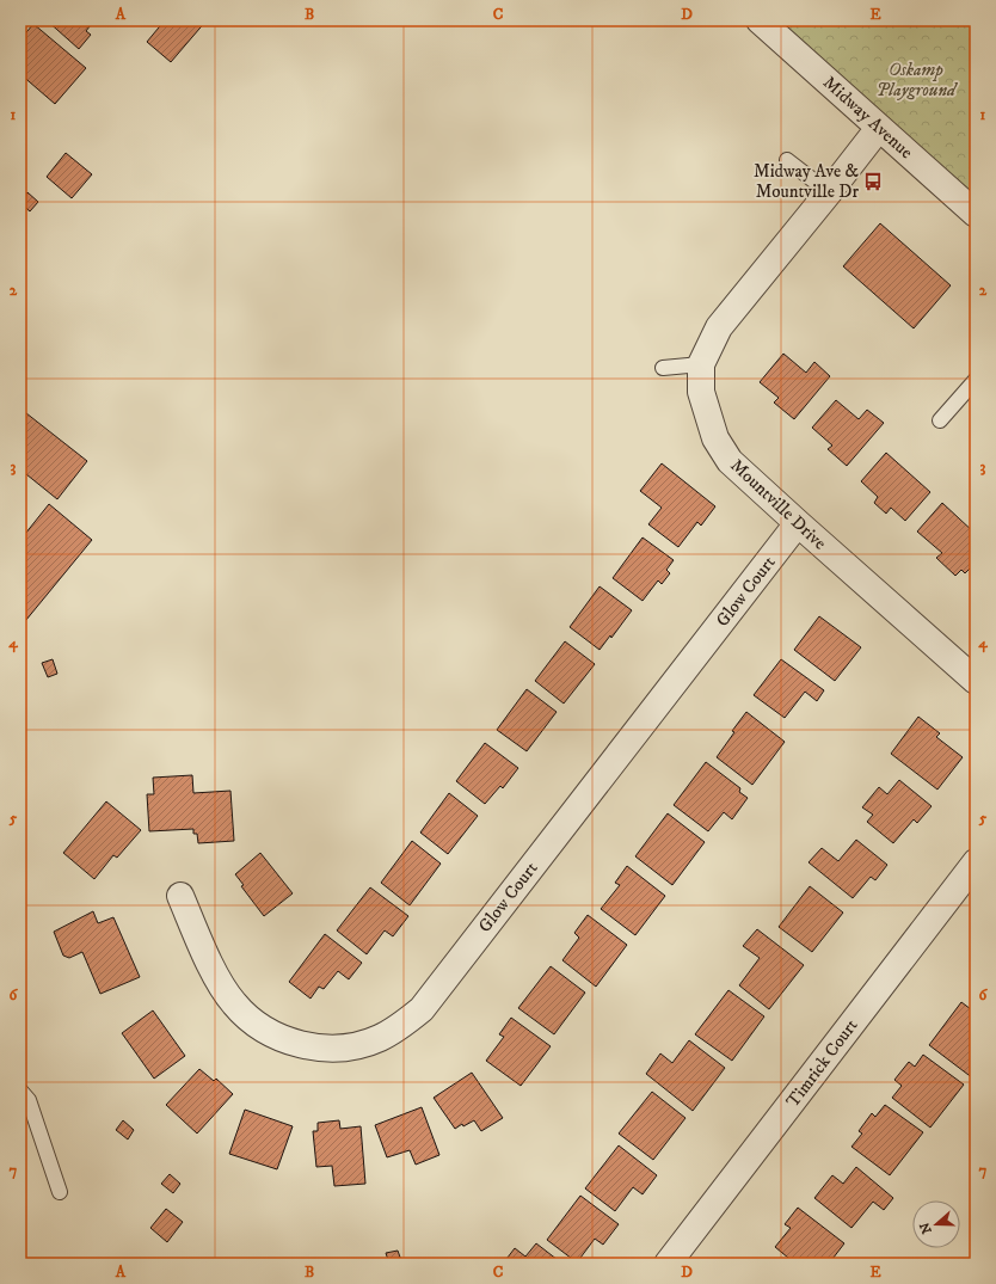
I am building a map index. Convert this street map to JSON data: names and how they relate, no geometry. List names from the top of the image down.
{
  "streets": {
    "street": [
      "Midway Avenue",
      "Mountville Drive",
      "Glow Court",
      "Timrick Court"
    ]
  },
  "crossings": [
    ["Midway Avenue", "Mountville Drive"],
    ["Mountville Drive", "Glow Court"]
  ],
  "parks": ["Oskamp Playground"],
  "places": {
    "bus stop": ["Midway Ave & Mountville Dr"]
  },
  "north": "left",
  "grid": {
    "columns": [
      "A",
      "B",
      "C",
      "D",
      "E"
    ],
    "rows": [
      "1",
      "2",
      "3",
      "4",
      "5",
      "6",
      "7"
    ]
  }
}
